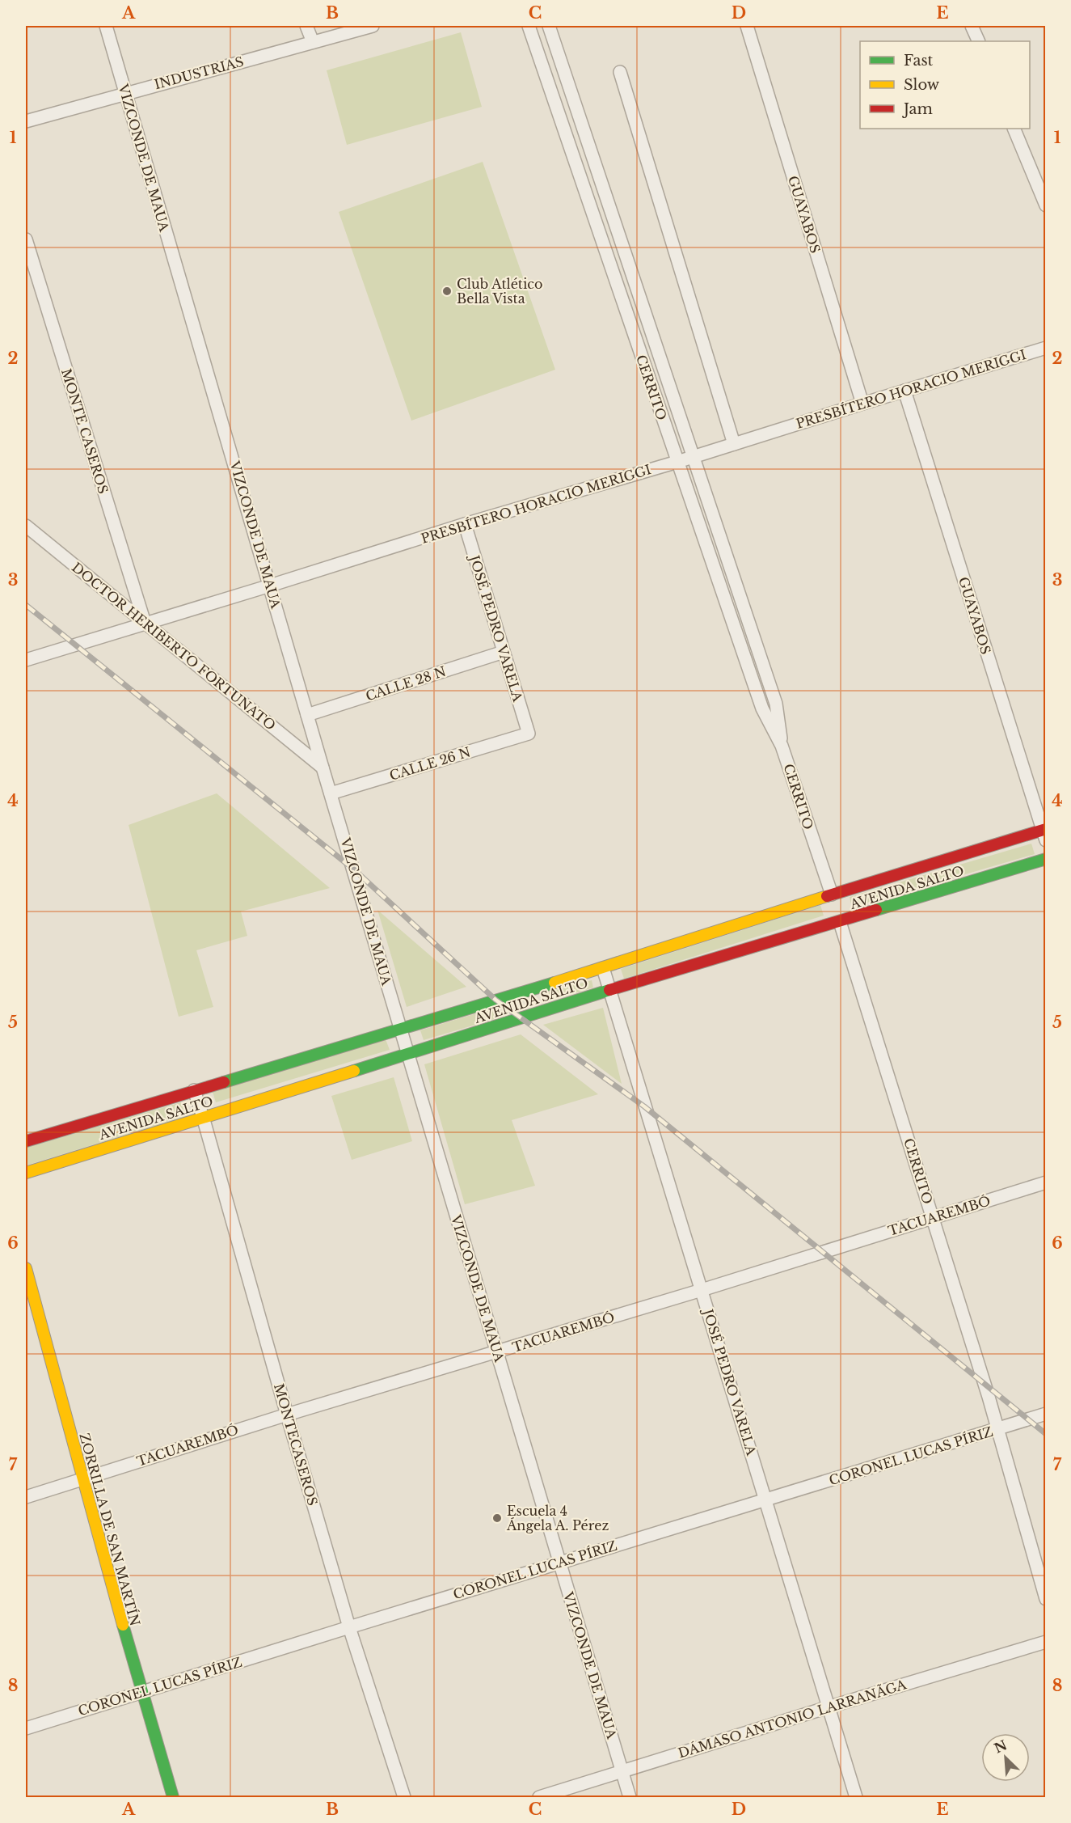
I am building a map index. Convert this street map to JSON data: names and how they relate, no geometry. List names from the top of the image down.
{
  "streets": {
    "street": [
      "INDUSTRIAS",
      "VIZCONDE DE MAUA",
      "GUAYABOS",
      "CERRITO",
      "PRESBÍTERO HORACIO MERIGGI",
      "MONTE CASEROS",
      "JOSÉ PEDRO VARELA",
      "DOCTOR HERIBERTO FORTUNATO",
      "CALLE 28 N",
      "CALLE 26 N",
      "AVENIDA SALTO",
      "TACUAREMBÓ",
      "MONTECASEROS",
      "CORONEL LUCAS PÍRIZ",
      "ZORRILLA DE SAN MARTÍN",
      "DÁMASO ANTONIO LARRANÃGA"
    ]
  },
  "crossings": [
    ["INDUSTRIAS", "VIZCONDE DE MAUA"],
    ["VIZCONDE DE MAUA", "PRESBÍTERO HORACIO MERIGGI"],
    ["VIZCONDE DE MAUA", "DOCTOR HERIBERTO FORTUNATO"],
    ["VIZCONDE DE MAUA", "CALLE 28 N"],
    ["VIZCONDE DE MAUA", "CALLE 26 N"],
    ["VIZCONDE DE MAUA", "AVENIDA SALTO"],
    ["VIZCONDE DE MAUA", "TACUAREMBÓ"],
    ["VIZCONDE DE MAUA", "CORONEL LUCAS PÍRIZ"],
    ["VIZCONDE DE MAUA", "DÁMASO ANTONIO LARRANÃGA"],
    ["GUAYABOS", "PRESBÍTERO HORACIO MERIGGI"],
    ["GUAYABOS", "AVENIDA SALTO"],
    ["CERRITO", "PRESBÍTERO HORACIO MERIGGI"],
    ["CERRITO", "AVENIDA SALTO"],
    ["CERRITO", "TACUAREMBÓ"],
    ["CERRITO", "CORONEL LUCAS PÍRIZ"],
    ["PRESBÍTERO HORACIO MERIGGI", "MONTE CASEROS"],
    ["PRESBÍTERO HORACIO MERIGGI", "JOSÉ PEDRO VARELA"],
    ["PRESBÍTERO HORACIO MERIGGI", "DOCTOR HERIBERTO FORTUNATO"],
    ["MONTE CASEROS", "DOCTOR HERIBERTO FORTUNATO"],
    ["JOSÉ PEDRO VARELA", "CALLE 28 N"],
    ["JOSÉ PEDRO VARELA", "CALLE 26 N"],
    ["JOSÉ PEDRO VARELA", "AVENIDA SALTO"],
    ["JOSÉ PEDRO VARELA", "TACUAREMBÓ"],
    ["JOSÉ PEDRO VARELA", "CORONEL LUCAS PÍRIZ"],
    ["JOSÉ PEDRO VARELA", "DÁMASO ANTONIO LARRANÃGA"],
    ["AVENIDA SALTO", "MONTECASEROS"],
    ["TACUAREMBÓ", "MONTECASEROS"],
    ["TACUAREMBÓ", "ZORRILLA DE SAN MARTÍN"],
    ["MONTECASEROS", "CORONEL LUCAS PÍRIZ"],
    ["CORONEL LUCAS PÍRIZ", "ZORRILLA DE SAN MARTÍN"]
  ],
  "places": ["Club Atlético Bella Vista", "Escuela 4 Ángela A. Pérez"],
  "legend": ["Fast", "Slow", "Jam"],
  "north": "top left",
  "grid": {
    "columns": [
      "A",
      "B",
      "C",
      "D",
      "E"
    ],
    "rows": [
      "1",
      "2",
      "3",
      "4",
      "5",
      "6",
      "7",
      "8"
    ]
  }
}
